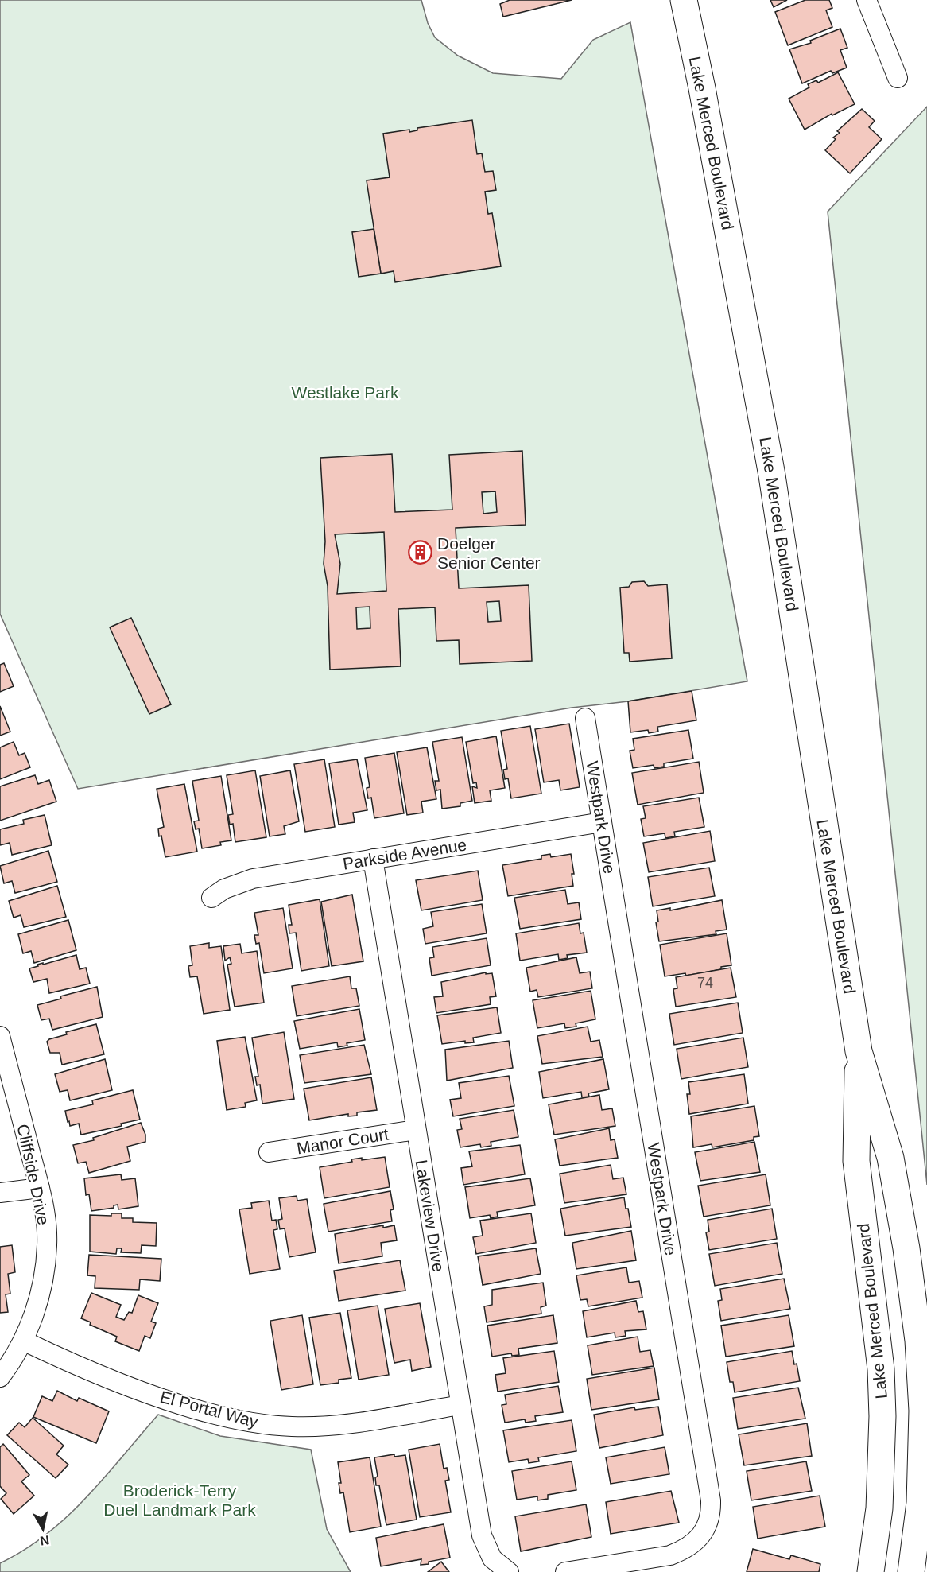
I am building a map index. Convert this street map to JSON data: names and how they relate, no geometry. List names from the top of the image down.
{
  "streets": {
    "main road": ["Lake Merced Boulevard"],
    "street": [
      "Westpark Drive",
      "Parkside Avenue",
      "Manor Court",
      "Cliffside Drive",
      "Lakeview Drive",
      "El Portal Way"
    ]
  },
  "crossings": [
    ["Westpark Drive", "Parkside Avenue"],
    ["Parkside Avenue", "Lakeview Drive"],
    ["Manor Court", "Lakeview Drive"],
    ["Cliffside Drive", "El Portal Way"],
    ["Lakeview Drive", "El Portal Way"]
  ],
  "parks": ["Westlake Park", "Broderick-Terry Duel Landmark Park"],
  "places": {
    "building": ["Doelger Senior Center"]
  },
  "house_numbers": ["74"],
  "north": "bottom"
}
